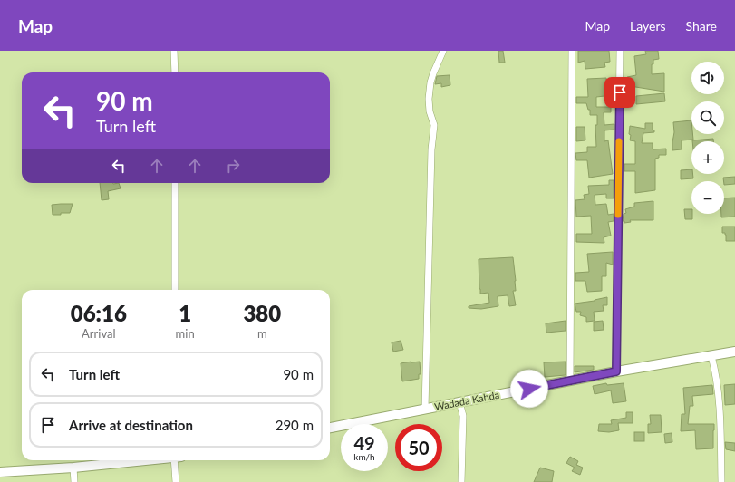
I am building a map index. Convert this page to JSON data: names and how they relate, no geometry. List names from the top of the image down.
{
  "streets": {
    "main road": ["Wadada Kahda"]
  },
  "page": {
    "header": "Map",
    "nav": ["Map", "Layers", "Share"],
    "map_buttons": ["+", "−"],
    "turn": ["90 m", "Turn left"],
    "eta": [
      "06:16",
      "Arrival",
      "1",
      "min",
      "380",
      "m"
    ],
    "list": [
      {
        "name": "Turn left",
        "value": "90 m"
      },
      {
        "name": "Arrive at destination",
        "value": "290 m"
      }
    ],
    "speed": "49 km/h",
    "limit": "50"
  }
}
